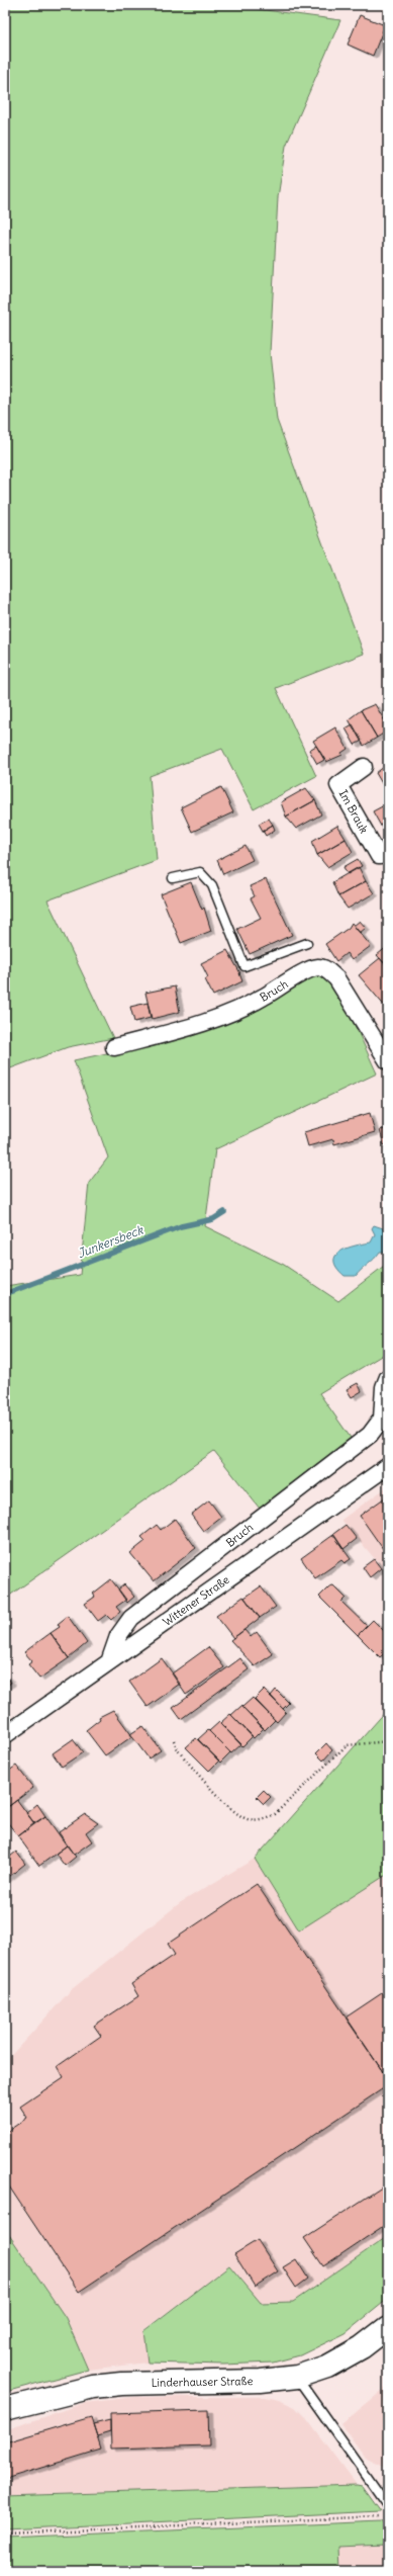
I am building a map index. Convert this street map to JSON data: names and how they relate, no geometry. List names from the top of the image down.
{
  "streets": {
    "main road": ["Linderhauser Straße"],
    "street": ["Im Brauk", "Bruch", "Wittener Straße"]
  },
  "crossings": [
    ["Bruch", "Wittener Straße"]
  ],
  "water": ["Junkersbeck"]
}
